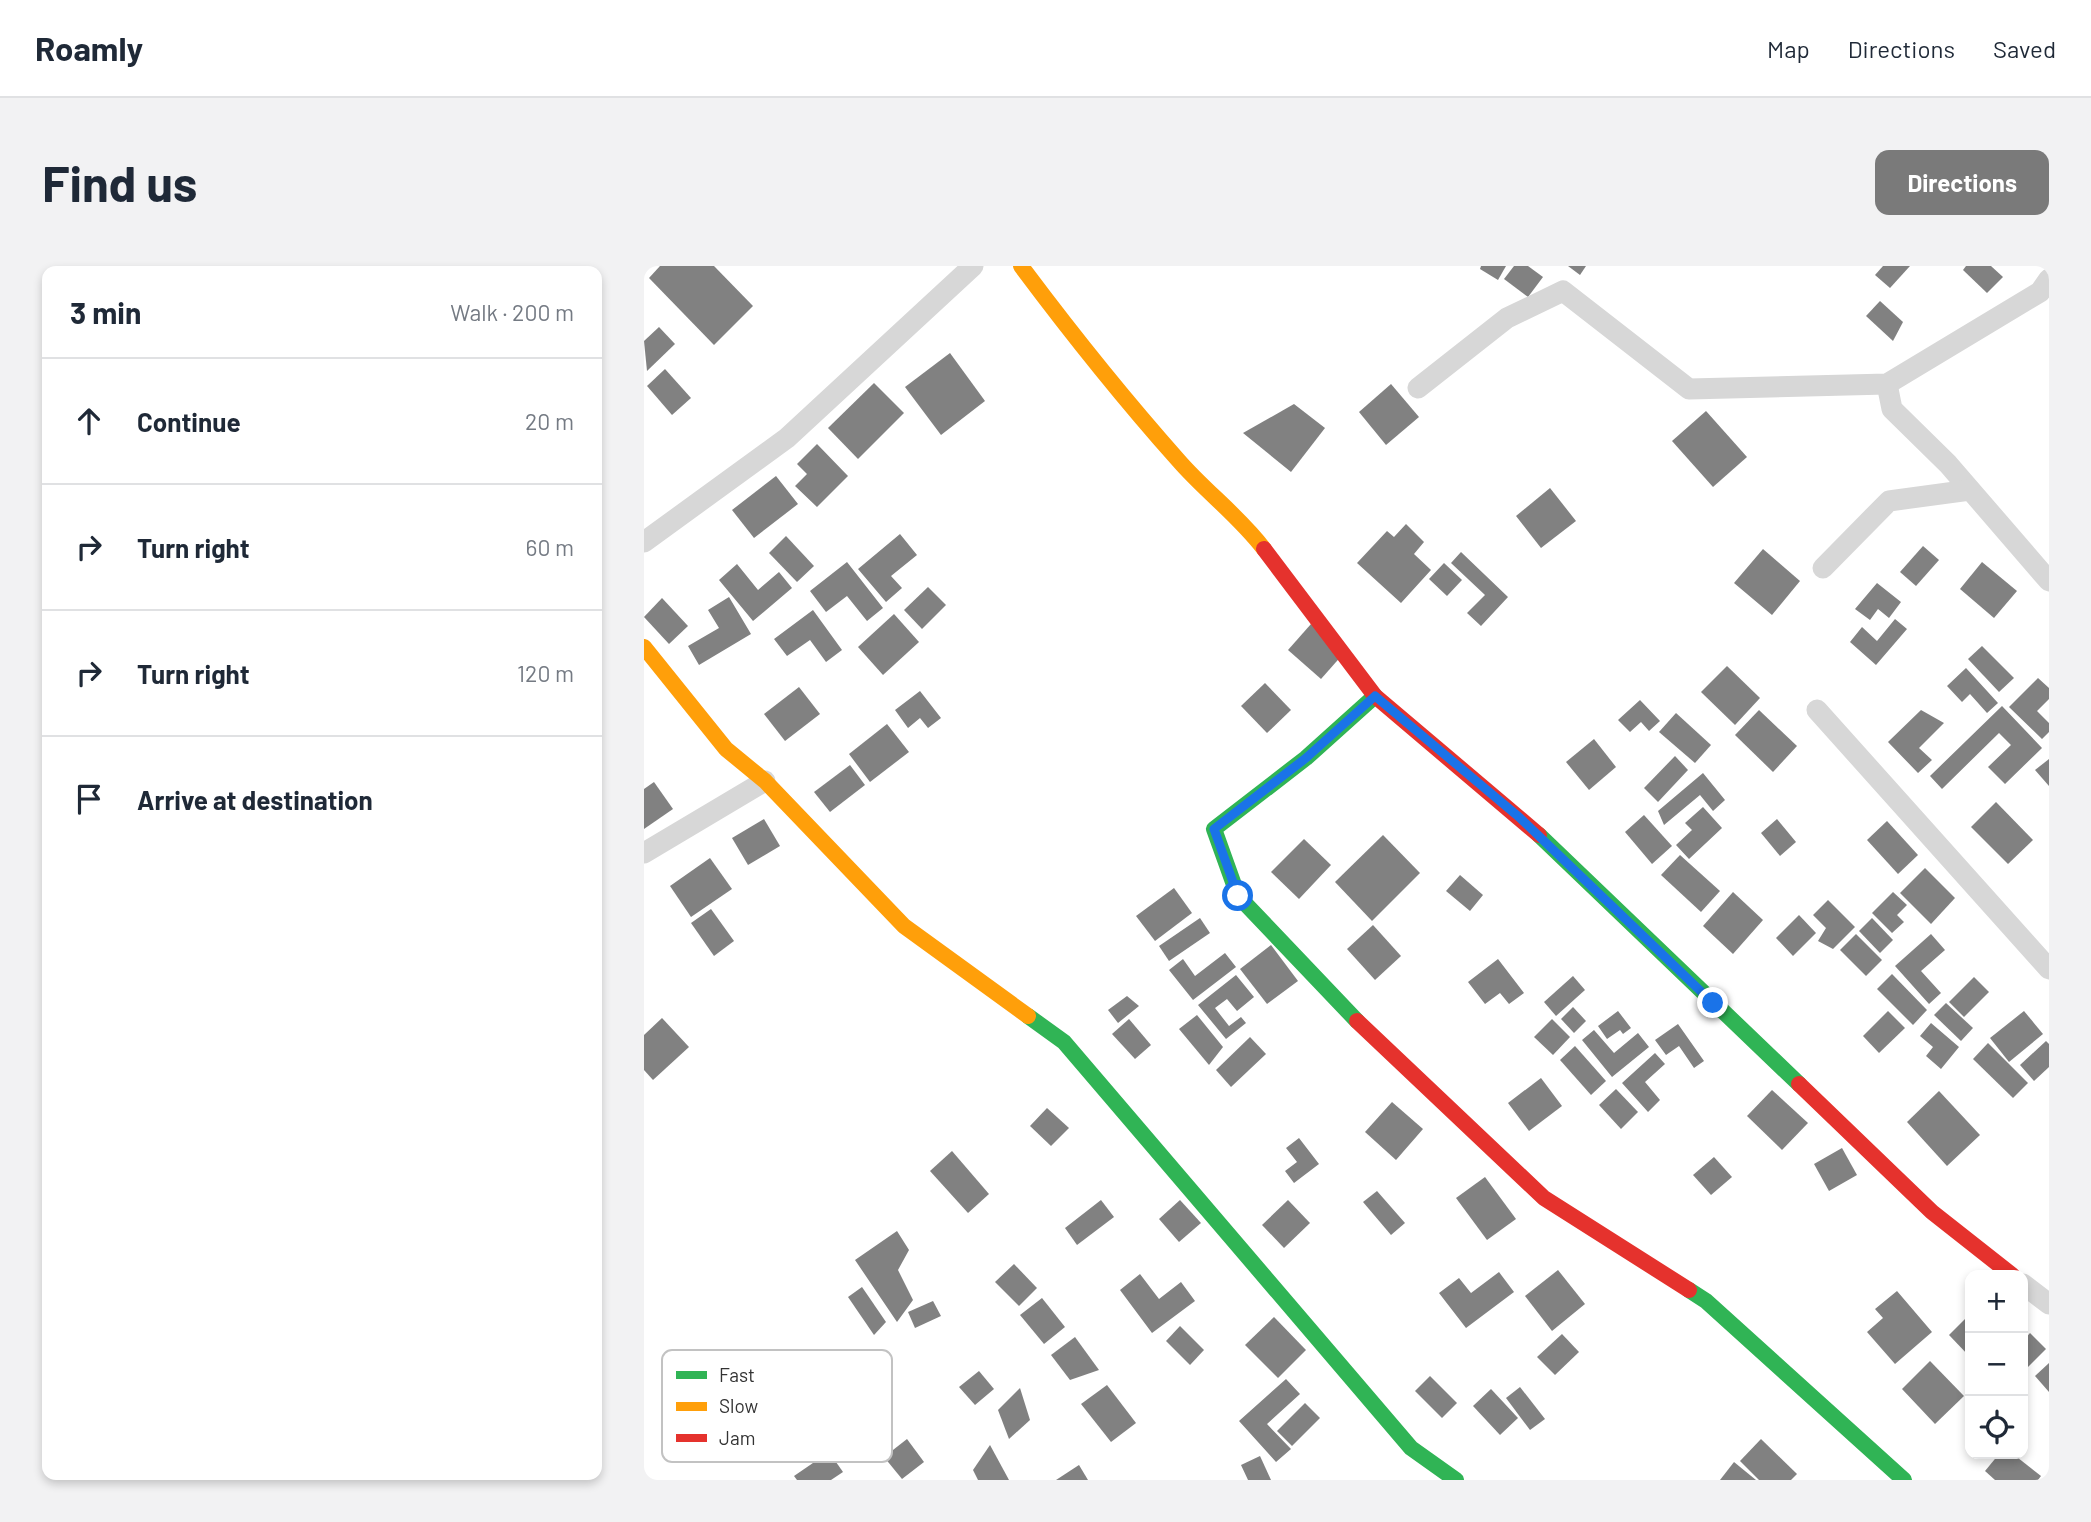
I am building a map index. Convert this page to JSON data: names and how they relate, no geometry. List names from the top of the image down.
{
  "legend": ["Fast", "Slow", "Jam"],
  "page": {
    "header": "Roamly",
    "nav": ["Map", "Directions", "Saved"],
    "buttons": "Directions",
    "title": "Find us",
    "heading": ["3 min", "Walk · 200 m"],
    "list": [
      ["Continue", "20 m"],
      ["Turn right", "60 m"],
      ["Turn right", "120 m"],
      "Arrive at destination"
    ],
    "map_buttons": ["+", "−"]
  }
}
